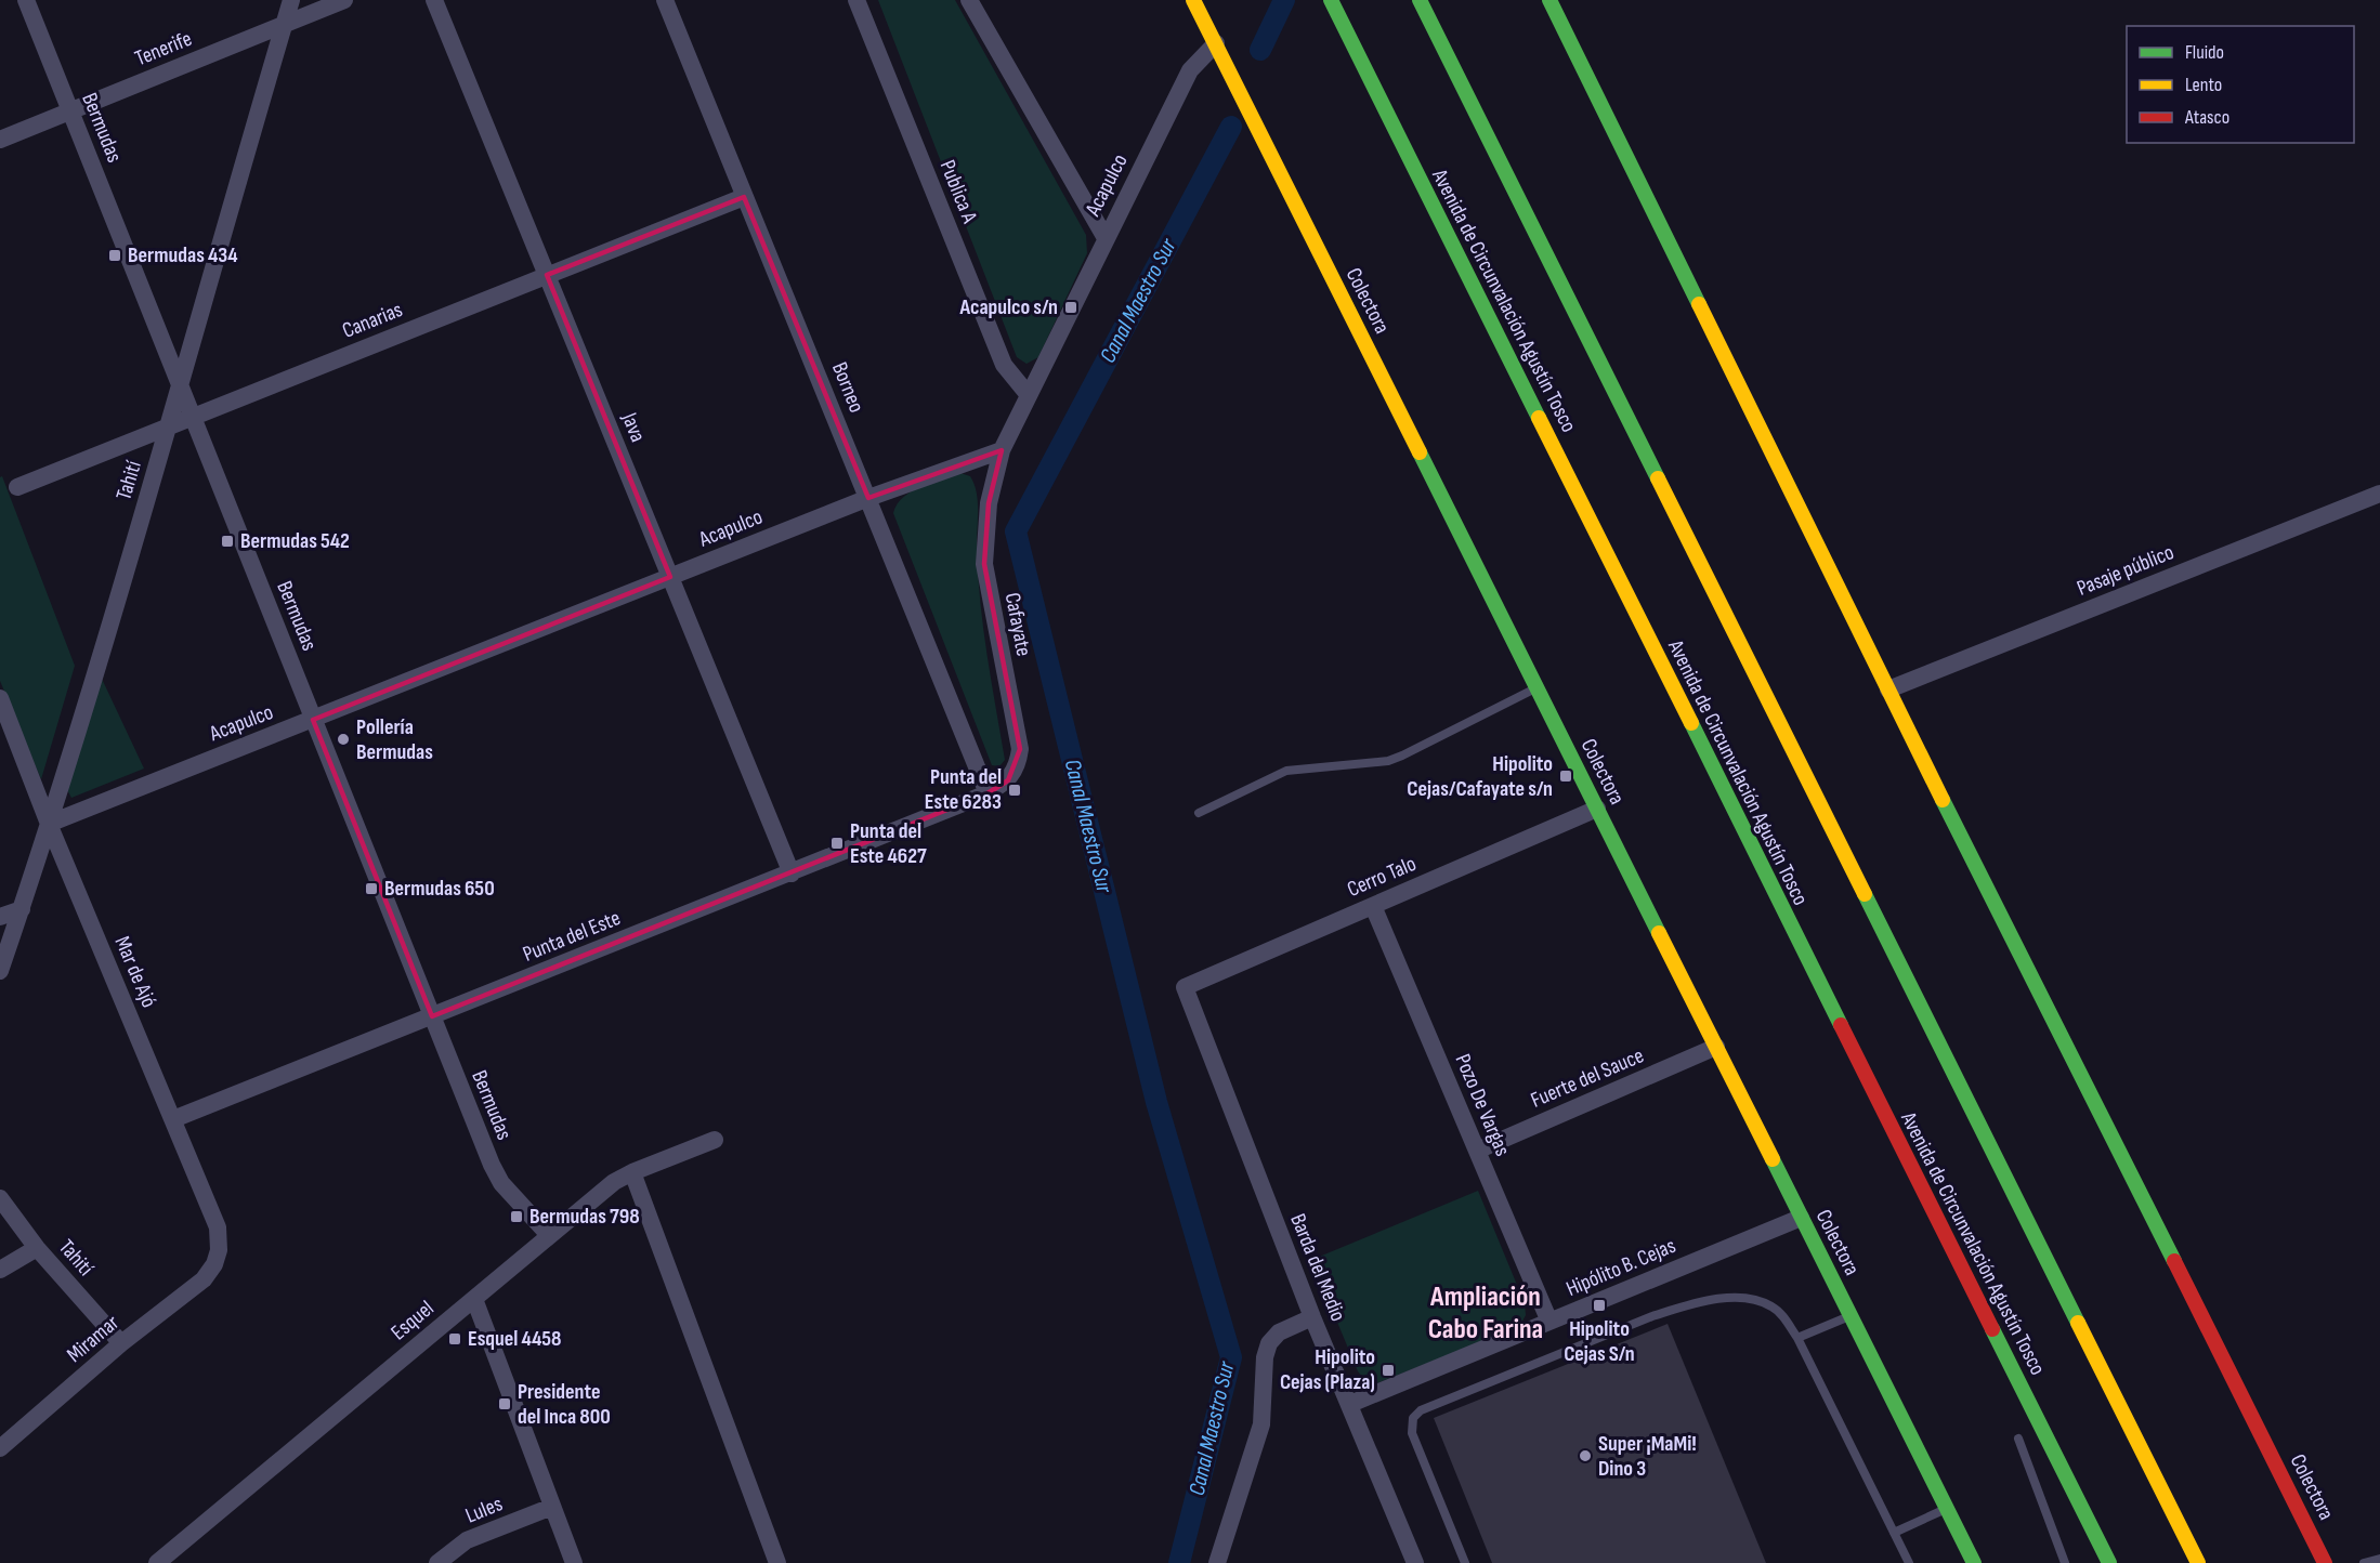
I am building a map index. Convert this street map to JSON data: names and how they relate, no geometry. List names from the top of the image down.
{
  "streets": {
    "main road": ["Colectora", "Avenida de Circunvalación Agustín Tosco"],
    "street": [
      "Tenerife",
      "Bermudas",
      "Acapulco",
      "Publica A",
      "Canarias",
      "Borneo",
      "Java",
      "Tahití",
      "Pasaje público",
      "Cafayate",
      "Cerro Talo",
      "Punta del Este",
      "Mar de Ajó",
      "Fuerte del Sauce",
      "Pozo De Vargas",
      "Barda del Medio",
      "Hipólito B. Cejas",
      "Esquel",
      "Miramar",
      "Lules"
    ]
  },
  "crossings": [
    ["Tenerife", "Bermudas"],
    ["Tenerife", "Tahití"],
    ["Bermudas", "Acapulco"],
    ["Bermudas", "Canarias"],
    ["Bermudas", "Tahití"],
    ["Bermudas", "Punta del Este"],
    ["Bermudas", "Esquel"],
    ["Acapulco", "Publica A"],
    ["Acapulco", "Colectora"],
    ["Acapulco", "Borneo"],
    ["Acapulco", "Java"],
    ["Acapulco", "Tahití"],
    ["Acapulco", "Cafayate"],
    ["Acapulco", "Mar de Ajó"],
    ["Colectora", "Pasaje público"],
    ["Colectora", "Cerro Talo"],
    ["Colectora", "Fuerte del Sauce"],
    ["Colectora", "Hipólito B. Cejas"],
    ["Canarias", "Borneo"],
    ["Canarias", "Java"],
    ["Canarias", "Tahití"],
    ["Borneo", "Cafayate"],
    ["Borneo", "Punta del Este"],
    ["Java", "Punta del Este"],
    ["Tahití", "Mar de Ajó"],
    ["Tahití", "Miramar"],
    ["Cafayate", "Punta del Este"],
    ["Cerro Talo", "Pozo De Vargas"],
    ["Cerro Talo", "Barda del Medio"],
    ["Punta del Este", "Mar de Ajó"],
    ["Mar de Ajó", "Miramar"],
    ["Fuerte del Sauce", "Pozo De Vargas"],
    ["Pozo De Vargas", "Hipólito B. Cejas"],
    ["Barda del Medio", "Hipólito B. Cejas"]
  ],
  "districts": ["Ampliación Cabo Farina"],
  "water": ["Canal Maestro Sur"],
  "places": {
    "transit": [
      "Bermudas 434",
      "Acapulco s/n",
      "Bermudas 542",
      "Hipolito Cejas/Cafayate s/n",
      "Punta del Este 6283",
      "Punta del Este 4627",
      "Bermudas 650",
      "Bermudas 798",
      "Hipolito Cejas S/n",
      "Esquel 4458",
      "Hipolito Cejas (Plaza)",
      "Presidente del Inca 800"
    ],
    "other": ["Pollería Bermudas", "Super ¡MaMi! Dino 3"]
  },
  "legend": ["Fluido", "Lento", "Atasco"]
}
